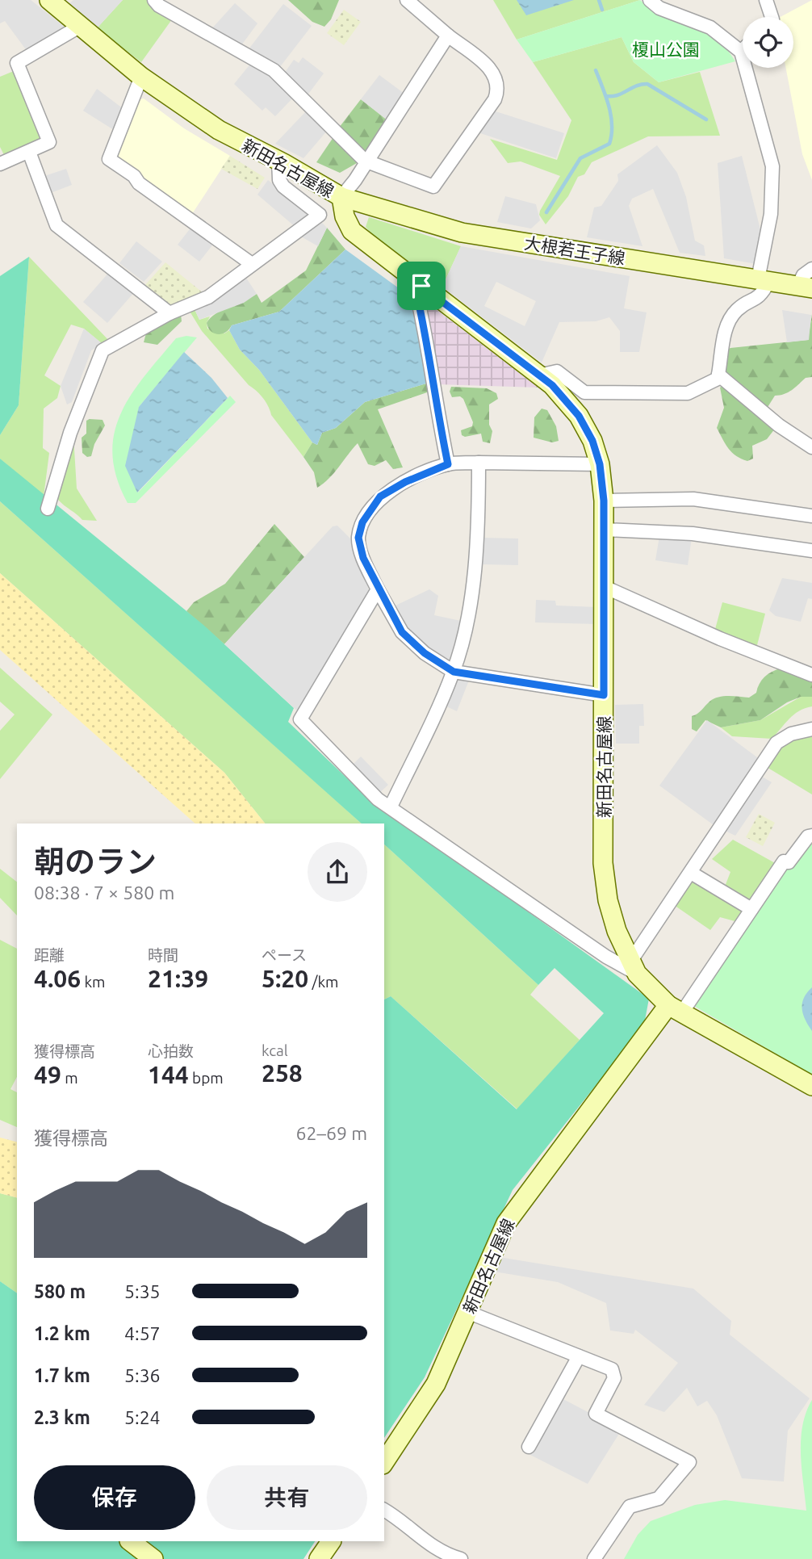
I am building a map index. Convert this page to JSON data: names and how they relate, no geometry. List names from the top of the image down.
{
  "streets": {
    "main road": ["新田名古屋線", "大根若王子線"]
  },
  "crossings": [
    ["新田名古屋線", "大根若王子線"]
  ],
  "parks": ["榎山公園"],
  "page": {
    "heading": ["朝のラン", "08:38 · 7 × 580 m"],
    "stats": [
      ["距離", "4.06 km"],
      ["時間", "21:39"],
      ["ペース", "5:20 /km"],
      ["獲得標高", "49 m"],
      ["心拍数", "144 bpm"],
      ["kcal", "258"]
    ],
    "chart": ["獲得標高", "62–69 m"],
    "list": [
      {
        "name": "580 m",
        "note": "5:35"
      },
      {
        "name": "1.2 km",
        "note": "4:57"
      },
      {
        "name": "1.7 km",
        "note": "5:36"
      },
      {
        "name": "2.3 km",
        "note": "5:24"
      }
    ],
    "buttons": ["保存", "共有"]
  }
}
